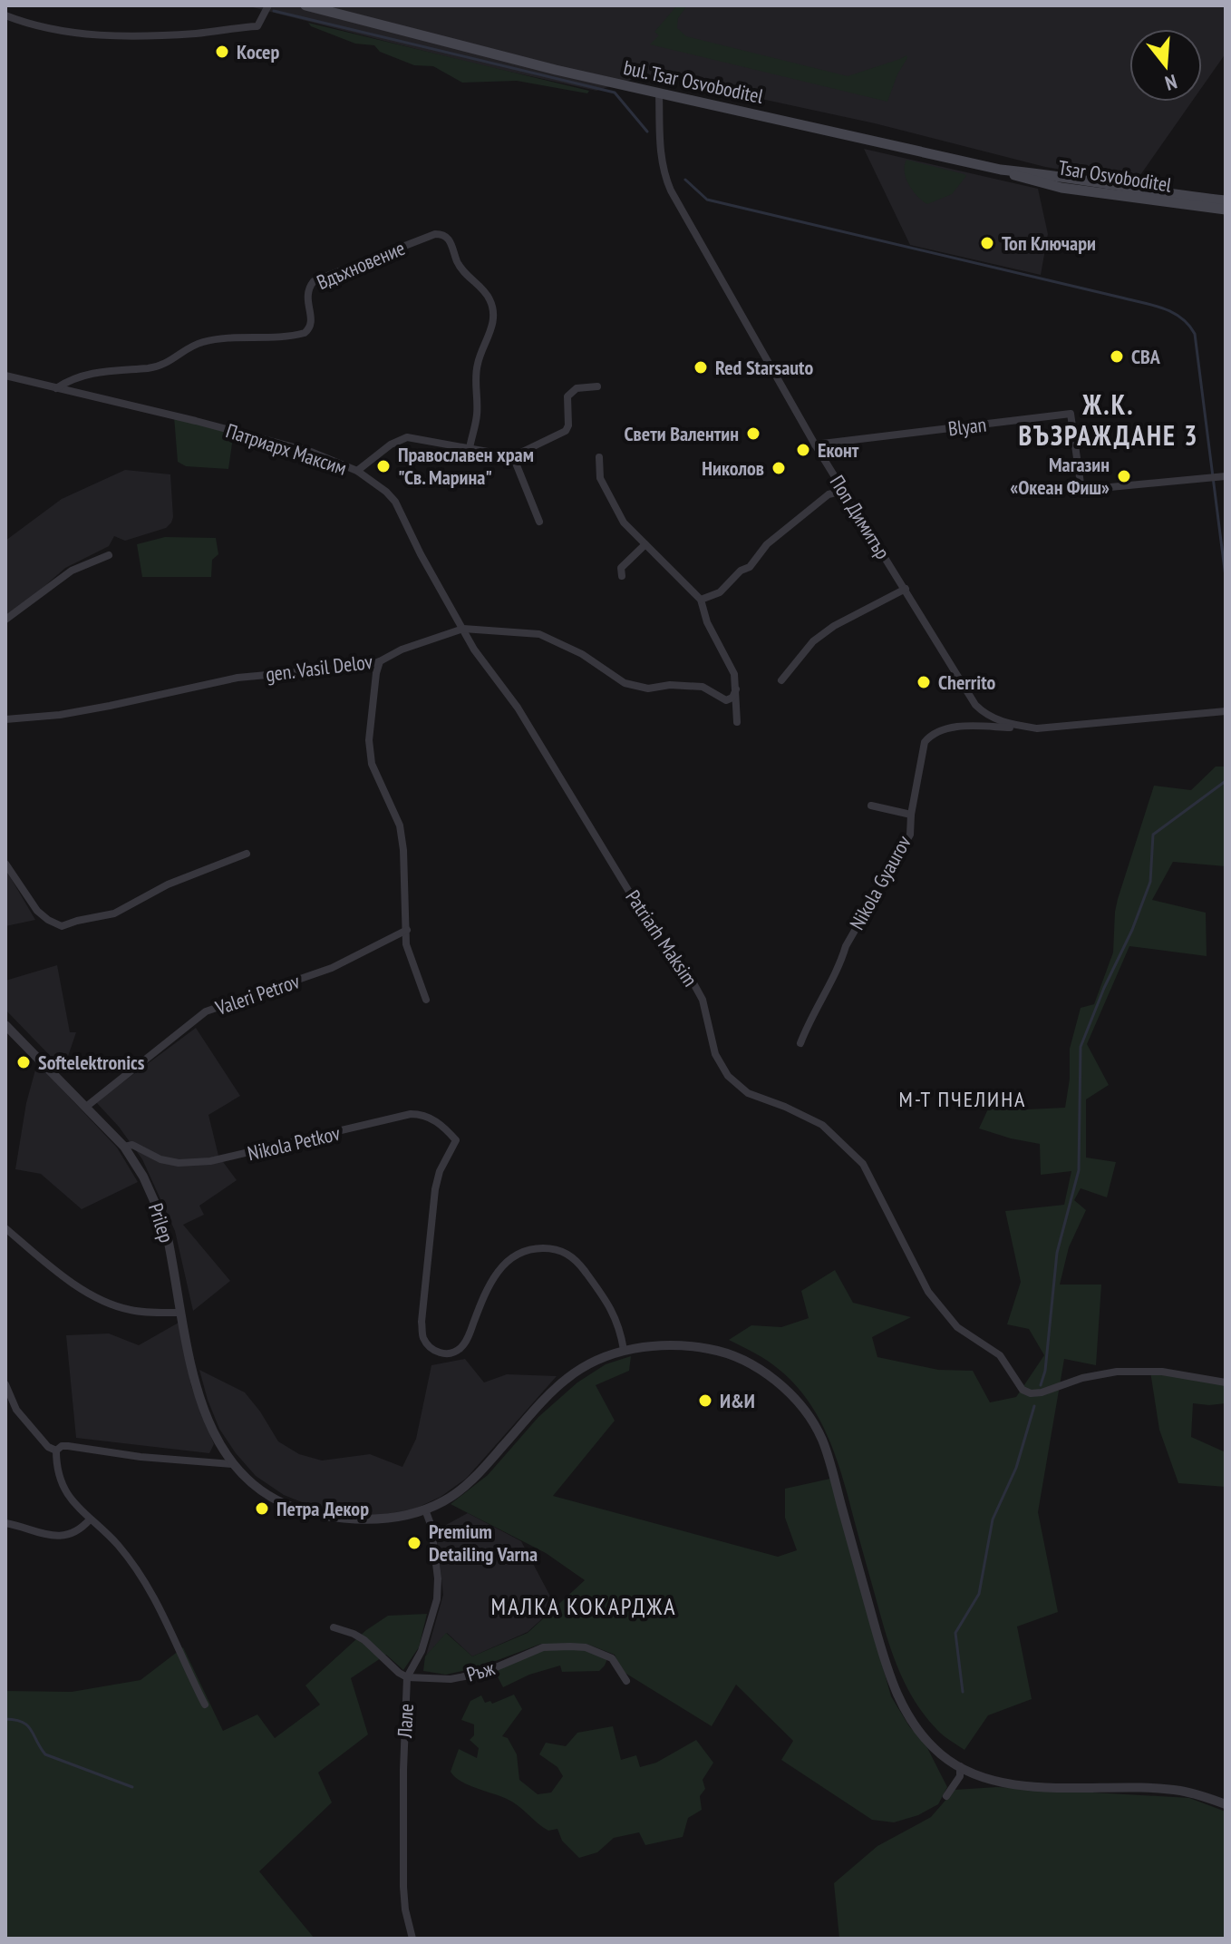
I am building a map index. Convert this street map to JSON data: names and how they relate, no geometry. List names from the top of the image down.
{
  "streets": {
    "main road": ["bul. Tsar Osvoboditel", "Tsar Osvoboditel"],
    "street": [
      "Вдъхновение",
      "Blyan",
      "Патриарх Максим",
      "Поп Димитър",
      "gen. Vasil Delov",
      "Nikola Gyaurov",
      "Valeri Petrov",
      "Nikola Petkov",
      "Prilep",
      "Ръж",
      "Лале"
    ]
  },
  "crossings": [
    ["bul. Tsar Osvoboditel", "Tsar Osvoboditel"],
    ["bul. Tsar Osvoboditel", "Поп Димитър"],
    ["Вдъхновение", "Патриарх Максим"],
    ["Blyan", "Поп Димитър"],
    ["Патриарх Максим", "gen. Vasil Delov"],
    ["Поп Димитър", "Nikola Gyaurov"],
    ["Valeri Petrov", "Prilep"],
    ["Nikola Petkov", "Prilep"],
    ["Prilep", "Лале"],
    ["Ръж", "Лале"]
  ],
  "districts": ["Ж.К. ВЪЗРАЖДАНЕ 3", "М-Т ПЧЕЛИНА", "МАЛКА КОКАРДЖА"],
  "places": [
    "Косер",
    "Топ Ключари",
    "CBA",
    "Red Starsauto",
    "Свети Валентин",
    "Еконт",
    "Православен храм \"Св. Марина\"",
    "Николов",
    "Магазин «Океан Фиш»",
    "Cherrito",
    "Softelektronics",
    "И&И",
    "Петра Декор",
    "Premium Detailing Varna"
  ],
  "north": "bottom"
}
